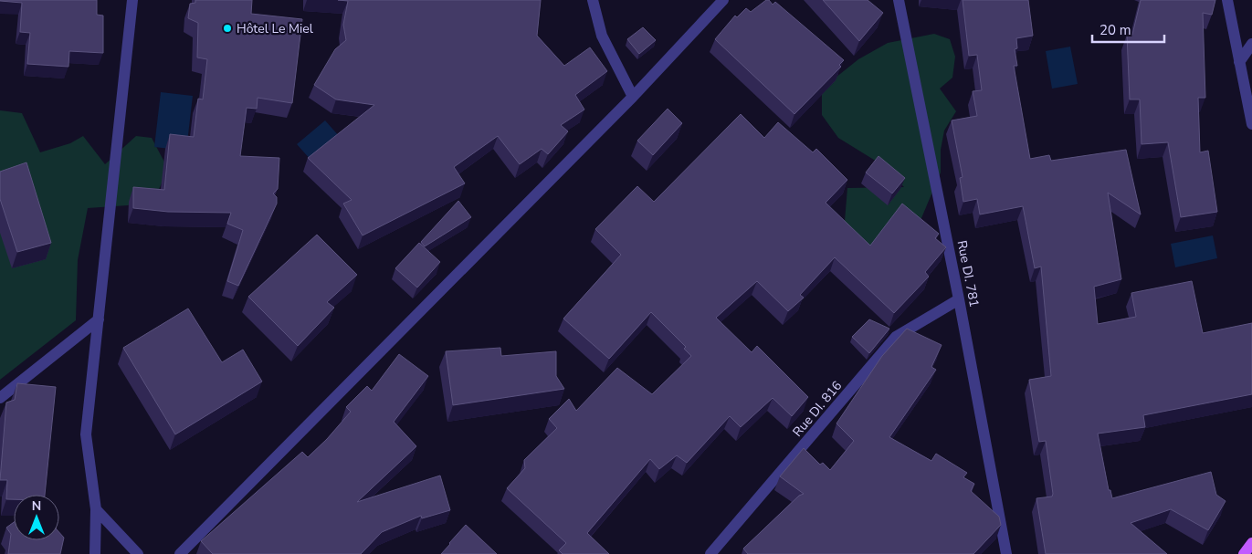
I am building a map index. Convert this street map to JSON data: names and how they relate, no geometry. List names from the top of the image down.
{
  "streets": {
    "street": ["Rue DI. 781", "Rue DI. 816"]
  },
  "crossings": [
    ["Rue DI. 781", "Rue DI. 816"]
  ],
  "places": ["Hôtel Le Miel"],
  "scale_bar": "20 m",
  "north": "top"
}
